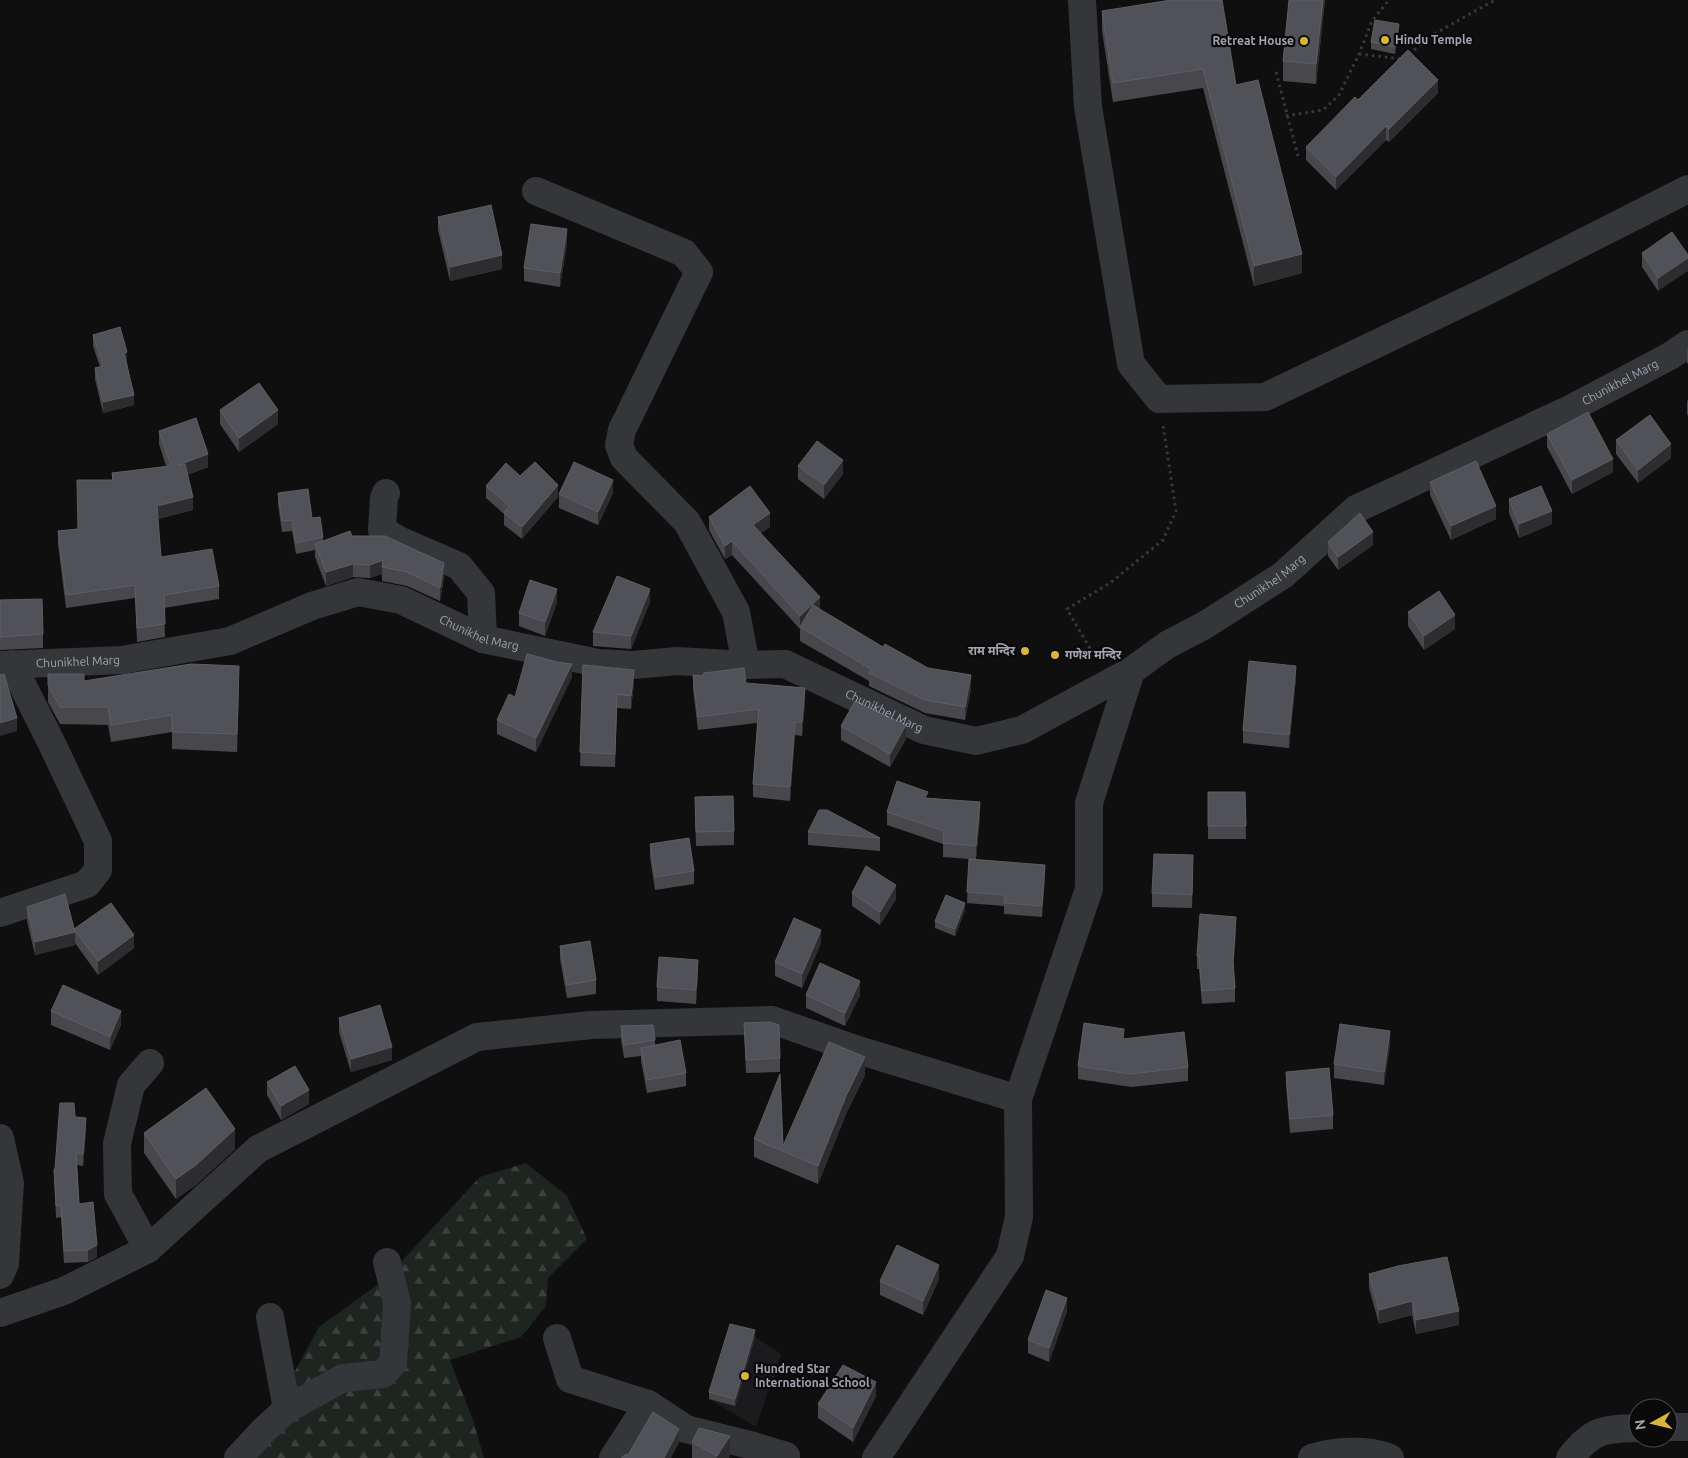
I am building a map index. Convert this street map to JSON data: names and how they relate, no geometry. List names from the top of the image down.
{
  "streets": {
    "street": ["Chunikhel Marg"]
  },
  "places": [
    "Hindu Temple",
    "Retreat House",
    "राम मन्दिर",
    "गणेश मन्दिर",
    "Hundred Star International School"
  ],
  "north": "left"
}
